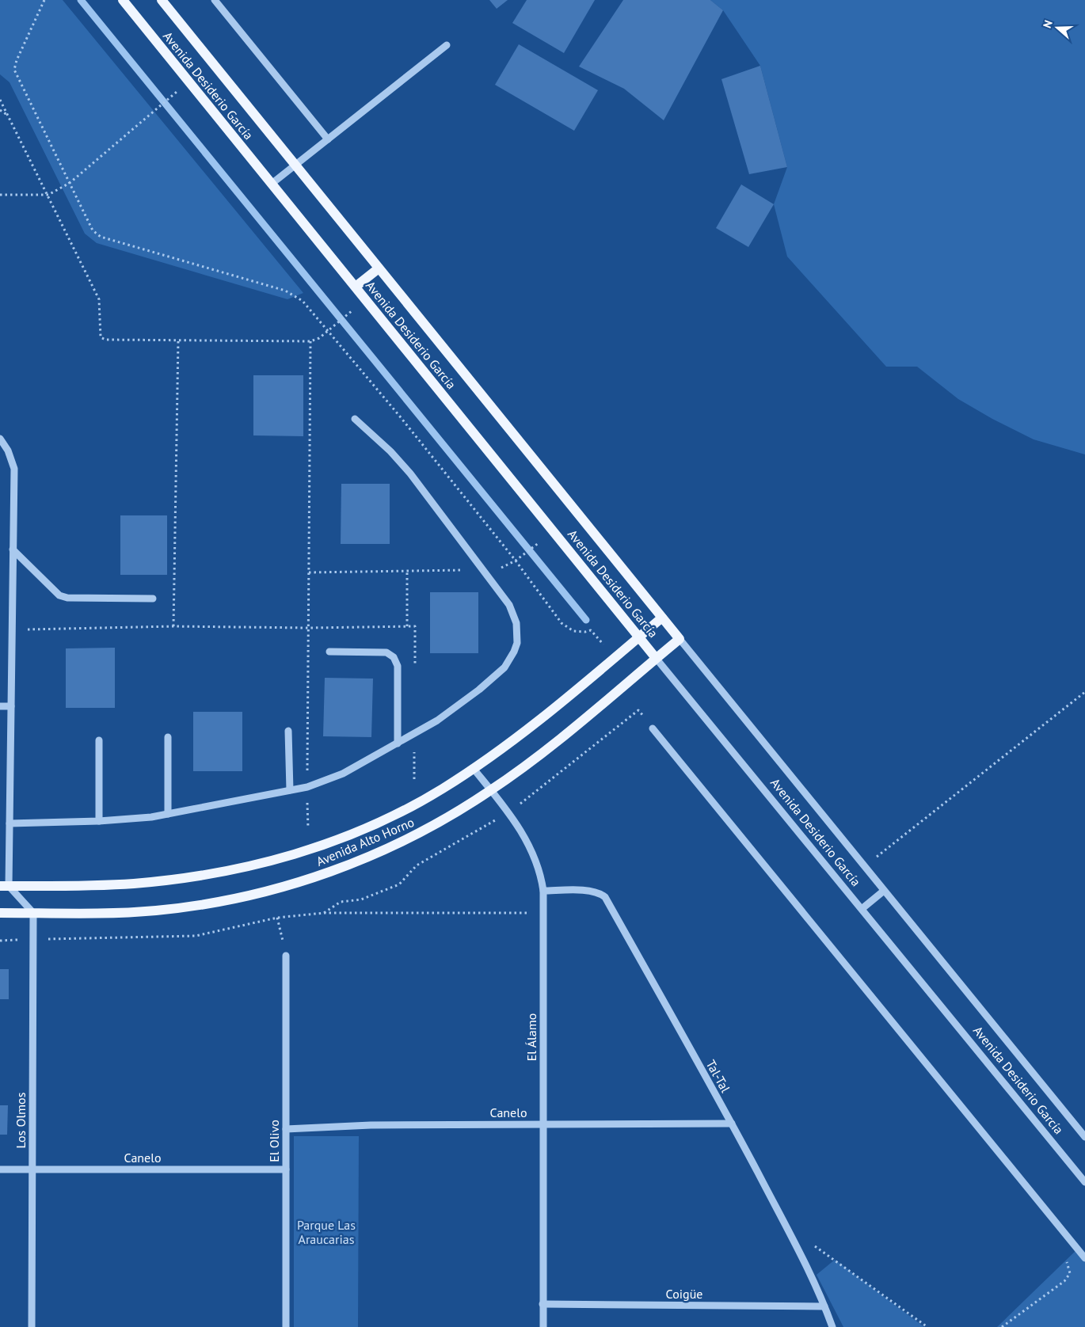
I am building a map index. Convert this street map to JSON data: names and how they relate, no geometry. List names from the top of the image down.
{
  "streets": {
    "main road": ["Avenida Desiderio García", "Avenida Alto Horno"],
    "street": [
      "El Álamo",
      "Tal-Tal",
      "Canelo",
      "Los Olmos",
      "El Olivo",
      "Coigüe"
    ]
  },
  "crossings": [
    ["Avenida Desiderio García", "Avenida Alto Horno"],
    ["Avenida Alto Horno", "El Álamo"],
    ["Avenida Alto Horno", "Los Olmos"],
    ["El Álamo", "Tal-Tal"],
    ["El Álamo", "Canelo"],
    ["El Álamo", "Coigüe"],
    ["Tal-Tal", "Canelo"],
    ["Tal-Tal", "Coigüe"],
    ["Canelo", "Los Olmos"],
    ["Canelo", "El Olivo"]
  ],
  "parks": ["Parque Las Araucarias"],
  "north": "left"
}
